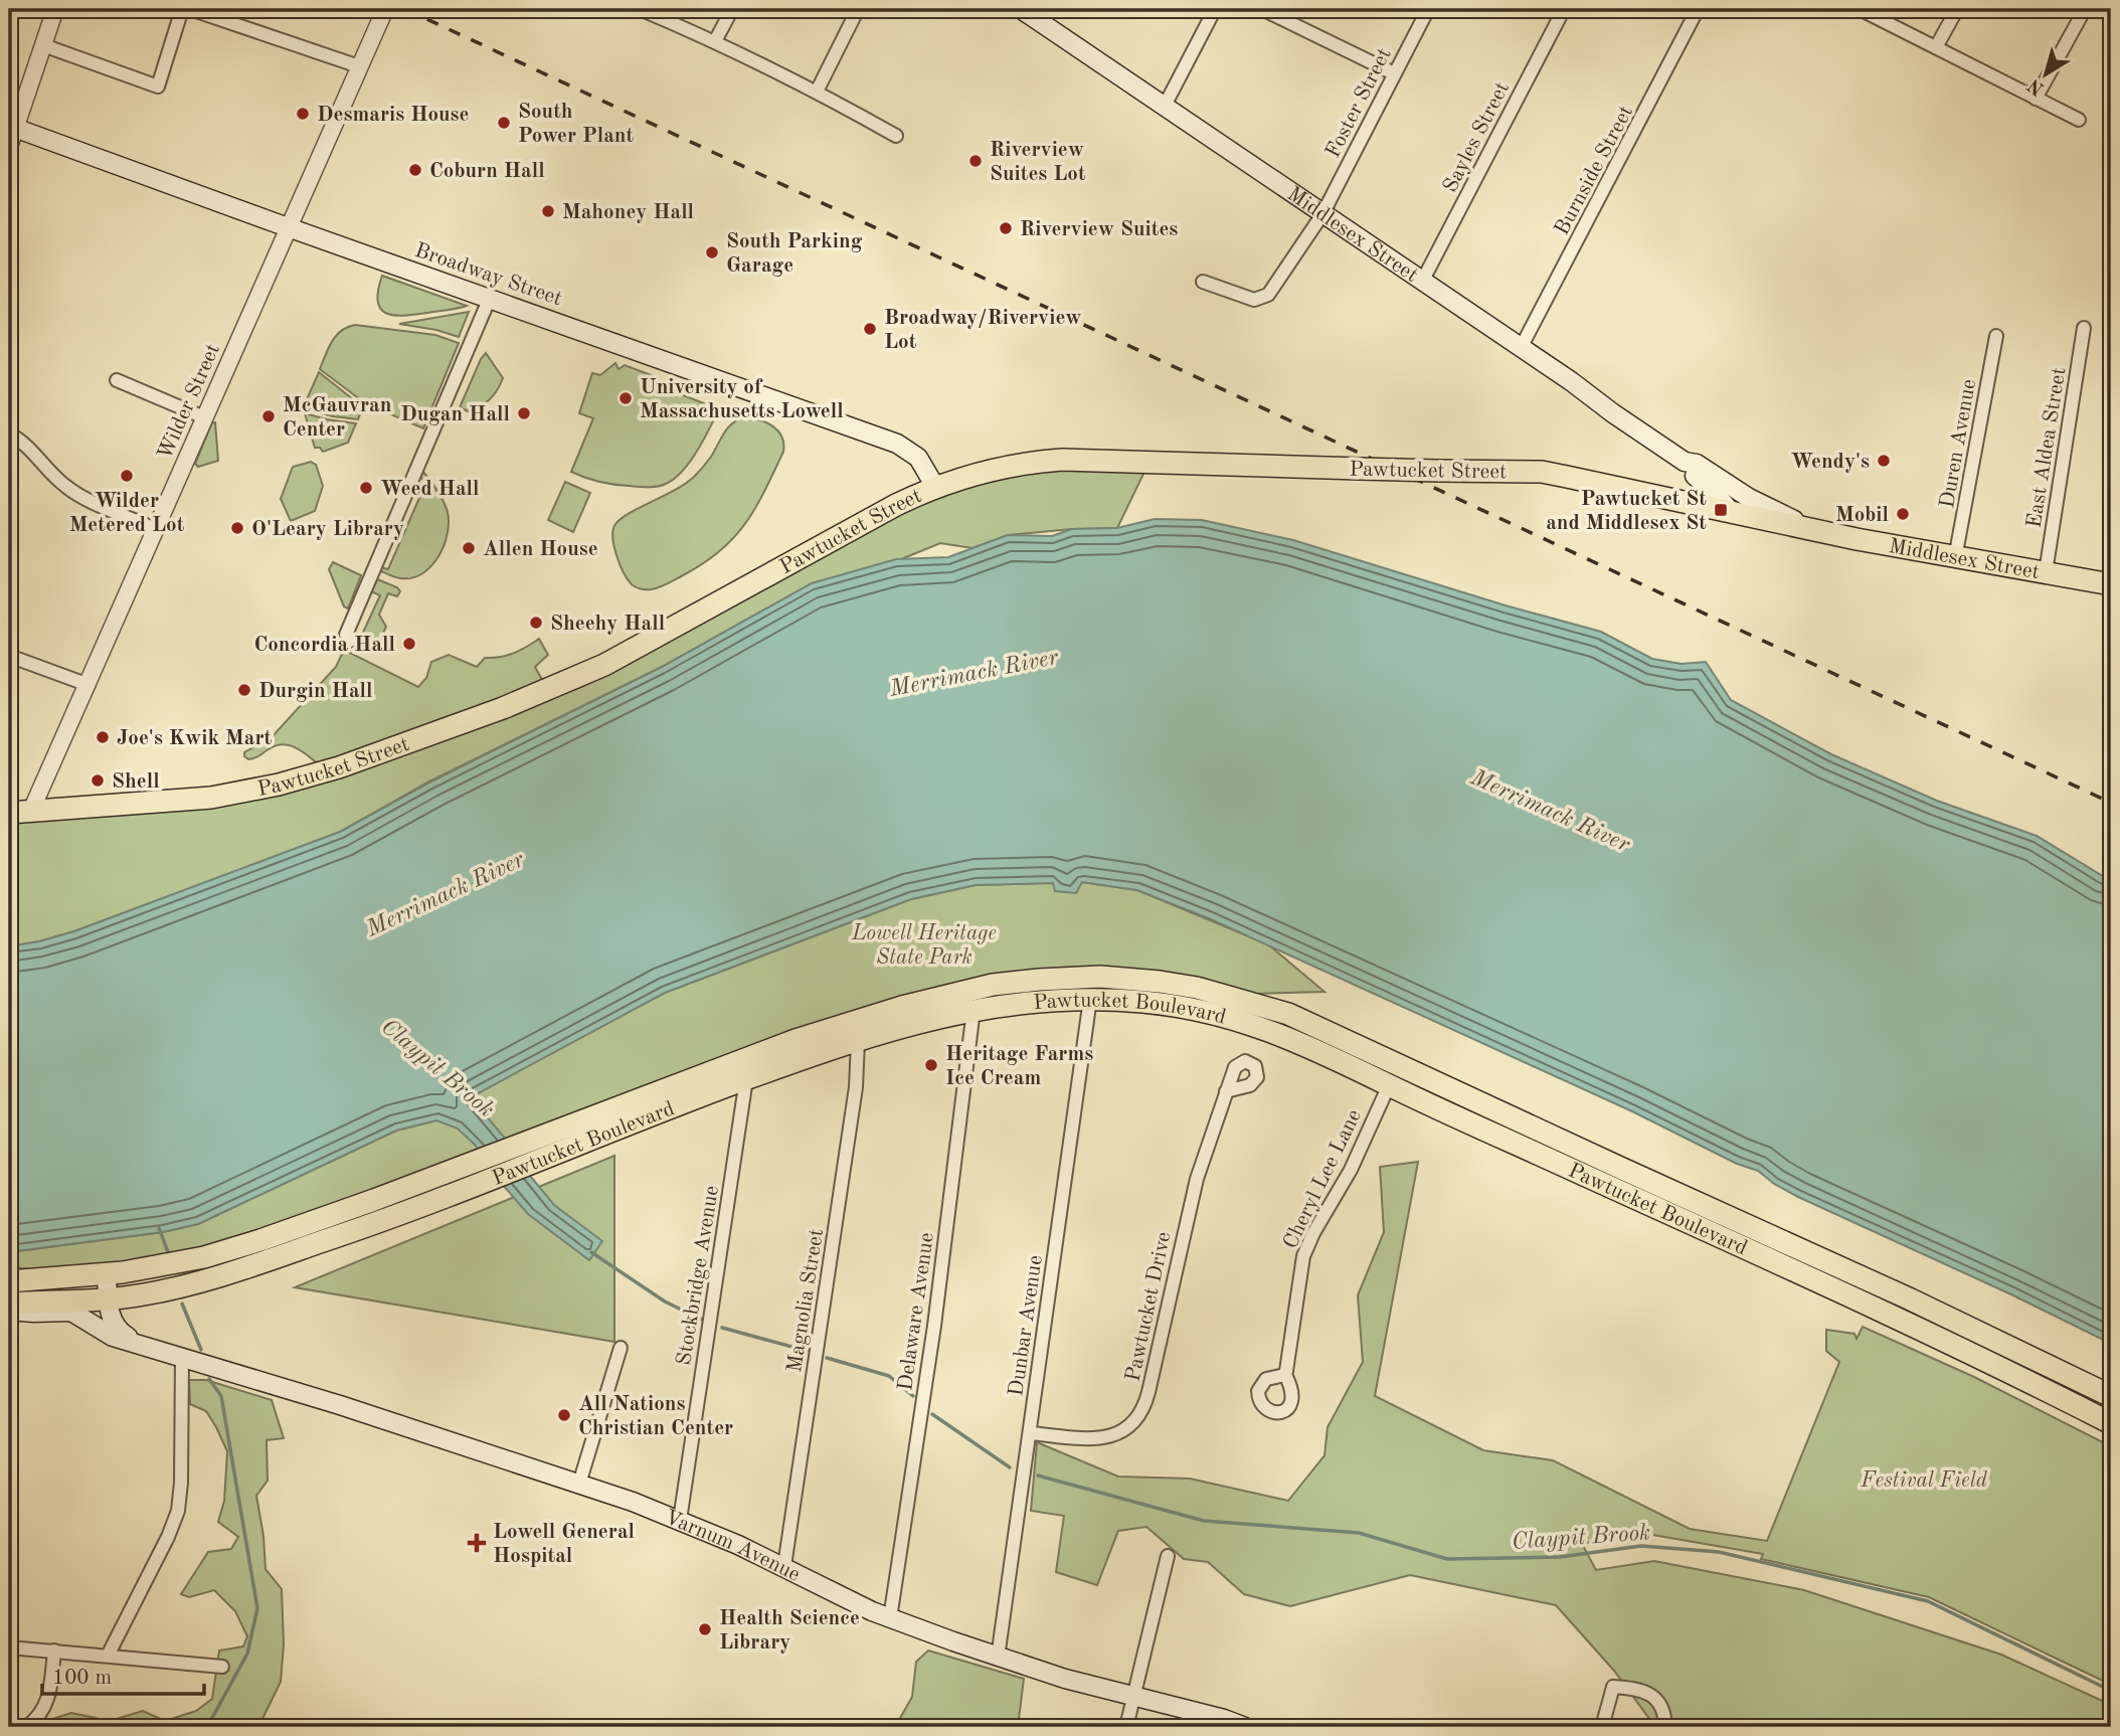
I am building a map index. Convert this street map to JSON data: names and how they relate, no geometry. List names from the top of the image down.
{
  "streets": {
    "main road": [
      "Middlesex Street",
      "Broadway Street",
      "Pawtucket Street",
      "Pawtucket Boulevard",
      "Varnum Avenue"
    ],
    "street": [
      "Foster Street",
      "Sayles Street",
      "Burnside Street",
      "Wilder Street",
      "Duren Avenue",
      "East Aldea Street",
      "Cheryl Lee Lane",
      "Stockbridge Avenue",
      "Magnolia Street",
      "Pawtucket Drive",
      "Delaware Avenue",
      "Dunbar Avenue"
    ]
  },
  "crossings": [
    ["Foster Street", "Middlesex Street"],
    ["Sayles Street", "Middlesex Street"],
    ["Burnside Street", "Middlesex Street"],
    ["Middlesex Street", "Duren Avenue"],
    ["Middlesex Street", "East Aldea Street"],
    ["Middlesex Street", "Pawtucket Street"],
    ["Broadway Street", "Wilder Street"],
    ["Broadway Street", "Pawtucket Street"],
    ["Wilder Street", "Pawtucket Street"],
    ["Pawtucket Boulevard", "Cheryl Lee Lane"],
    ["Pawtucket Boulevard", "Stockbridge Avenue"],
    ["Pawtucket Boulevard", "Magnolia Street"],
    ["Pawtucket Boulevard", "Delaware Avenue"],
    ["Pawtucket Boulevard", "Dunbar Avenue"],
    ["Pawtucket Boulevard", "Varnum Avenue"],
    ["Stockbridge Avenue", "Varnum Avenue"],
    ["Magnolia Street", "Varnum Avenue"],
    ["Pawtucket Drive", "Dunbar Avenue"],
    ["Delaware Avenue", "Varnum Avenue"],
    ["Dunbar Avenue", "Varnum Avenue"]
  ],
  "water": ["Merrimack River", "Claypit Brook"],
  "parks": ["Lowell Heritage State Park", "Festival Field"],
  "places": {
    "other": [
      "Desmaris House",
      "South Power Plant",
      "Riverview Suites Lot",
      "Coburn Hall",
      "Mahoney Hall",
      "Riverview Suites",
      "South Parking Garage",
      "Broadway/Riverview Lot",
      "University of Massachusetts Lowell",
      "Dugan Hall",
      "McGauvran Center",
      "Wendy's",
      "Wilder Metered Lot",
      "Weed Hall",
      "Mobil",
      "O'Leary Library",
      "Allen House",
      "Sheehy Hall",
      "Concordia Hall",
      "Durgin Hall",
      "Joe's Kwik Mart",
      "Shell",
      "Heritage Farms Ice Cream",
      "All Nations Christian Center",
      "Health Science Library"
    ],
    "transit": ["Pawtucket St and Middlesex St"],
    "health": ["Lowell General Hospital"]
  },
  "scale_bar": "100 m",
  "north": "bottom left"
}
